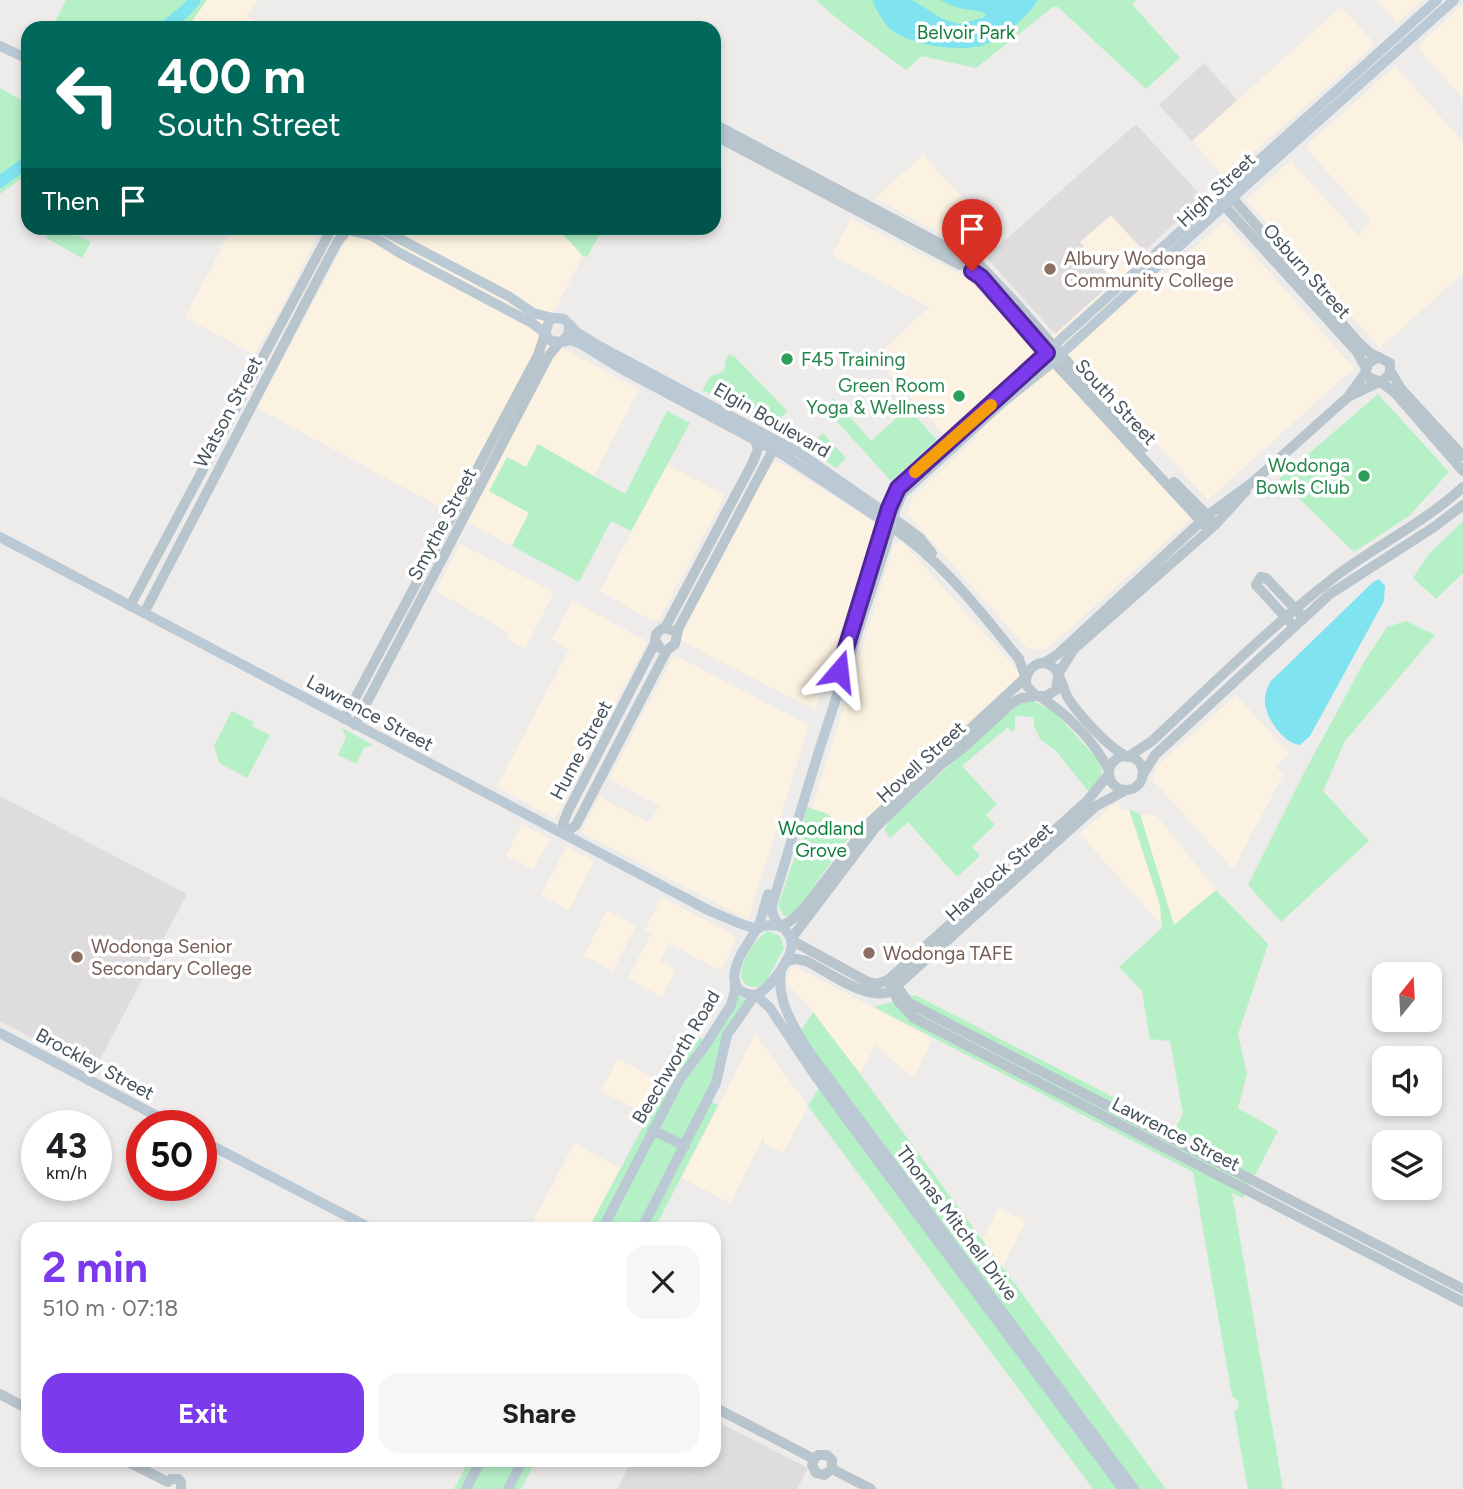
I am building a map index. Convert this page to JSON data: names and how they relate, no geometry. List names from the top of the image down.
{
  "streets": {
    "main road": [
      "High Street",
      "Elgin Boulevard",
      "Lawrence Street",
      "Beechworth Road",
      "Brockley Street",
      "Thomas Mitchell Drive"
    ],
    "street": [
      "Osburn Street",
      "South Street",
      "Watson Street",
      "Smythe Street",
      "Hume Street",
      "Hovell Street",
      "Havelock Street"
    ]
  },
  "crossings": [
    ["High Street", "Osburn Street"],
    ["High Street", "South Street"],
    ["High Street", "Elgin Boulevard"],
    ["High Street", "Lawrence Street"],
    ["High Street", "Hovell Street"],
    ["High Street", "Beechworth Road"],
    ["High Street", "Thomas Mitchell Drive"],
    ["Watson Street", "Lawrence Street"],
    ["Elgin Boulevard", "Smythe Street"],
    ["Elgin Boulevard", "Hovell Street"],
    ["Smythe Street", "Lawrence Street"],
    ["Lawrence Street", "Hume Street"],
    ["Lawrence Street", "Hovell Street"],
    ["Lawrence Street", "Havelock Street"],
    ["Lawrence Street", "Beechworth Road"],
    ["Lawrence Street", "Thomas Mitchell Drive"],
    ["Hovell Street", "Beechworth Road"],
    ["Hovell Street", "Thomas Mitchell Drive"],
    ["Beechworth Road", "Thomas Mitchell Drive"]
  ],
  "parks": ["Belvoir Park", "Woodland Grove"],
  "places": [
    "Albury Wodonga Community College",
    "F45 Training",
    "Green Room Yoga & Wellness",
    "Wodonga Bowls Club",
    "Wodonga TAFE",
    "Wodonga Senior Secondary College"
  ],
  "north": "top",
  "page": {
    "turn": ["400 m", "South Street"],
    "then": "Then",
    "speed": "43 km/h",
    "limit": "50",
    "heading": ["2 min", "510 m · 07:18"],
    "buttons": ["Exit", "Share"]
  }
}
